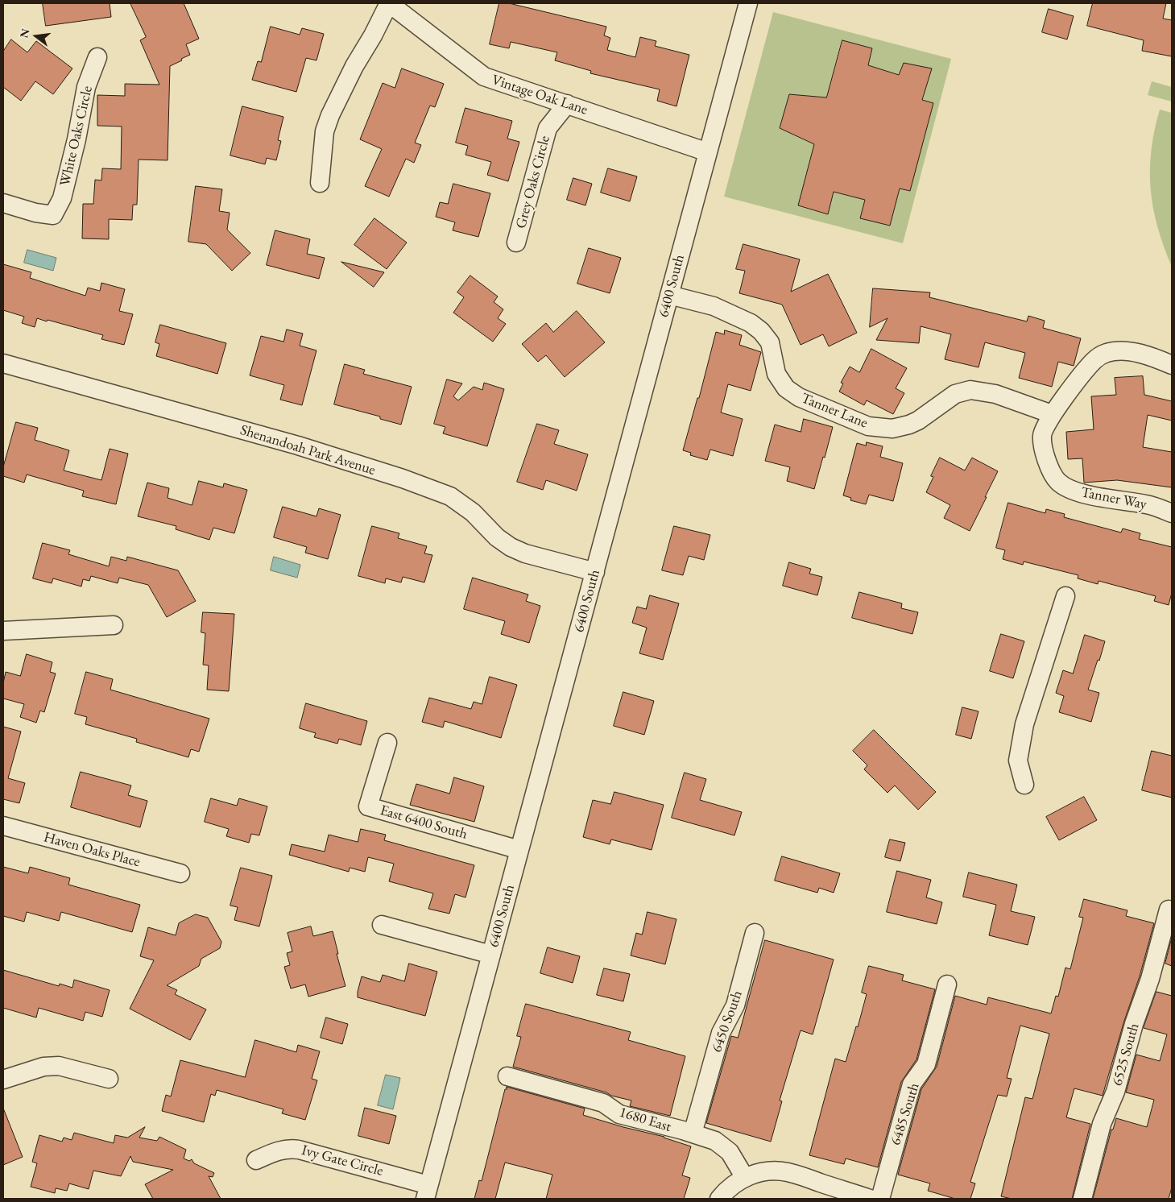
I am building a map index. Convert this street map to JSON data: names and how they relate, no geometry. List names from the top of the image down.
{
  "streets": {
    "street": [
      "Vintage Oak Lane",
      "White Oaks Circle",
      "Grey Oaks Circle",
      "6400 South",
      "Tanner Lane",
      "Shenandoah Park Avenue",
      "Tanner Way",
      "East 6400 South",
      "Haven Oaks Place",
      "6450 South",
      "6525 South",
      "6485 South",
      "1680 East",
      "Ivy Gate Circle"
    ]
  },
  "crossings": [
    ["Vintage Oak Lane", "Grey Oaks Circle"],
    ["Vintage Oak Lane", "6400 South"],
    ["6400 South", "Tanner Lane"],
    ["6400 South", "Shenandoah Park Avenue"],
    ["6400 South", "East 6400 South"],
    ["6400 South", "Ivy Gate Circle"],
    ["Tanner Lane", "Tanner Way"],
    ["6450 South", "1680 East"]
  ],
  "north": "left"
}
